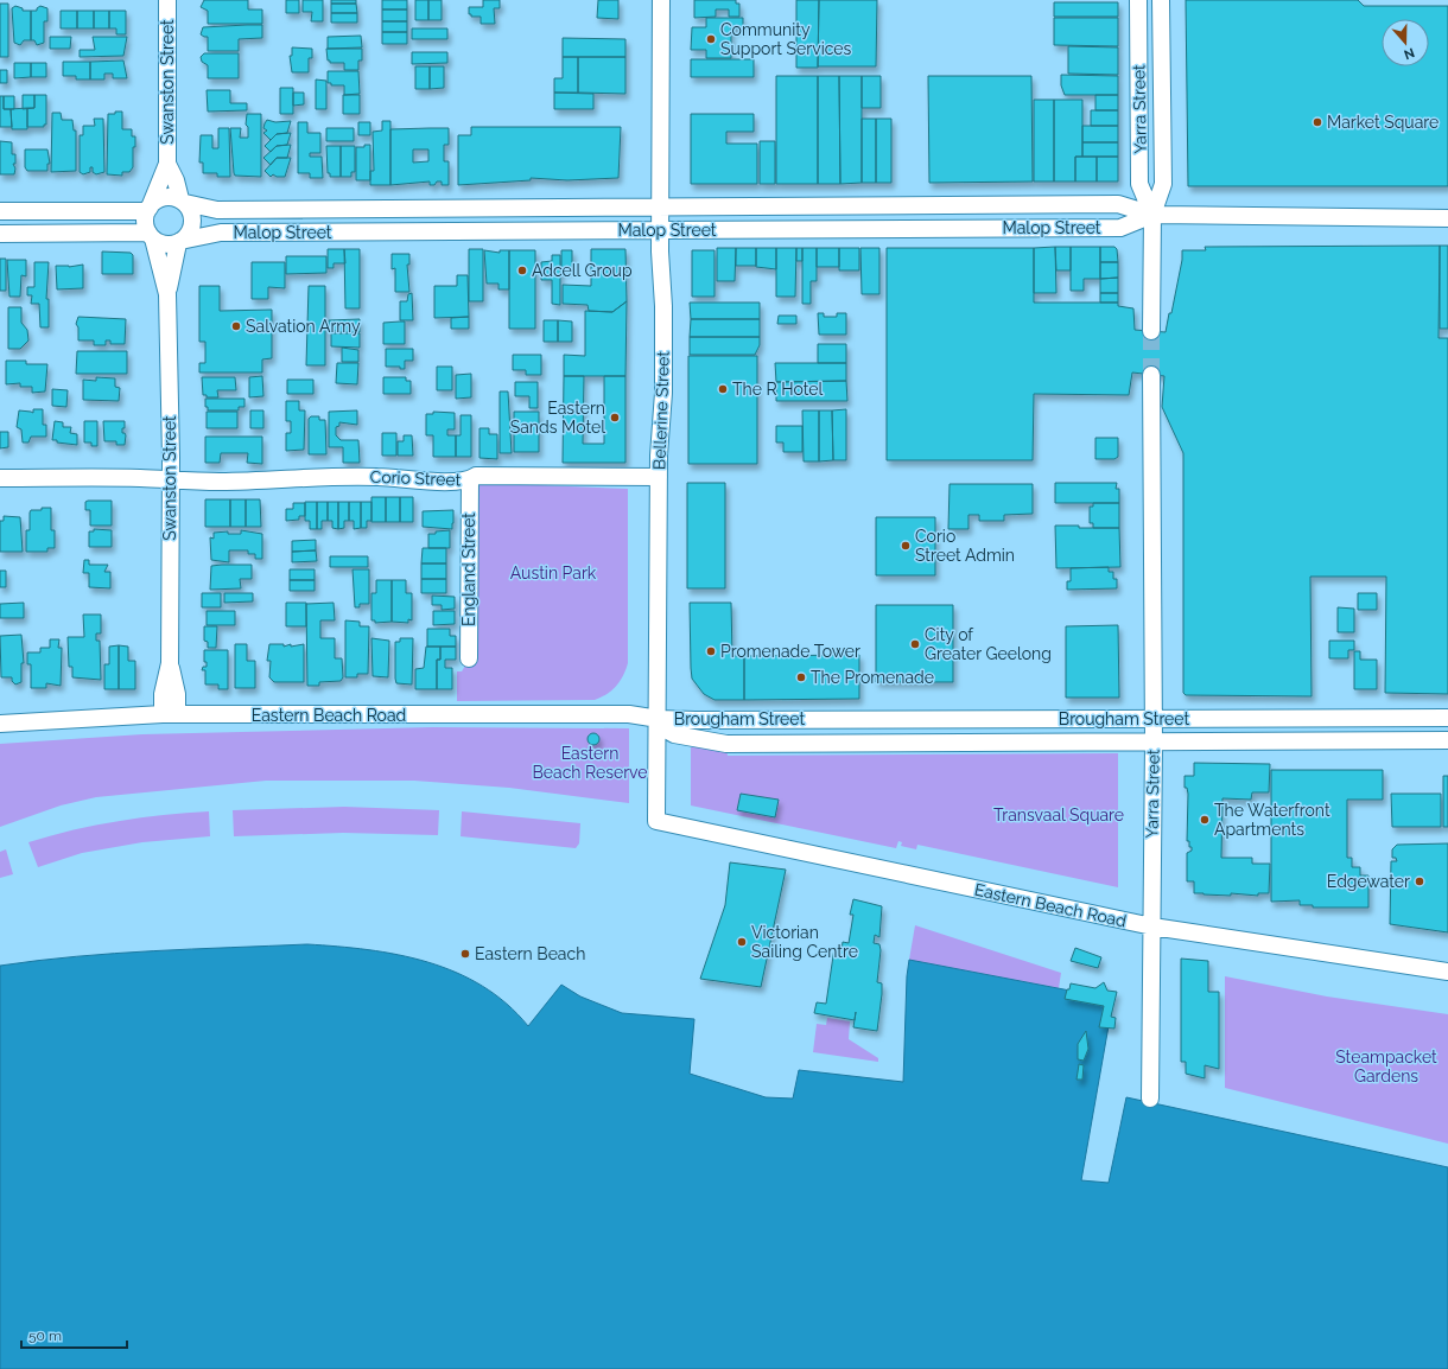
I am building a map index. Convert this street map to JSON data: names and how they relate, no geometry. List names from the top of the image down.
{
  "streets": {
    "street": [
      "Swanston Street",
      "Yarra Street",
      "Malop Street",
      "Bellerine Street",
      "Corio Street",
      "England Street",
      "Eastern Beach Road",
      "Brougham Street"
    ]
  },
  "crossings": [
    ["Swanston Street", "Malop Street"],
    ["Swanston Street", "Corio Street"],
    ["Swanston Street", "Eastern Beach Road"],
    ["Yarra Street", "Malop Street"],
    ["Yarra Street", "Eastern Beach Road"],
    ["Yarra Street", "Brougham Street"],
    ["Malop Street", "Bellerine Street"],
    ["Bellerine Street", "Corio Street"],
    ["Bellerine Street", "Eastern Beach Road"],
    ["Bellerine Street", "Brougham Street"],
    ["Corio Street", "England Street"],
    ["Eastern Beach Road", "Brougham Street"]
  ],
  "parks": [
    "Austin Park",
    "Eastern Beach Reserve",
    "Transvaal Square",
    "Steampacket Gardens"
  ],
  "places": [
    "Community Support Services",
    "Market Square",
    "Adcell Group",
    "Salvation Army",
    "The R Hotel",
    "Eastern Sands Motel",
    "Corio Street Admin",
    "City of Greater Geelong",
    "Promenade Tower",
    "The Promenade",
    "The Waterfront Apartments",
    "Edgewater",
    "Victorian Sailing Centre",
    "Eastern Beach"
  ],
  "scale_bar": "50 m",
  "north": "bottom"
}
